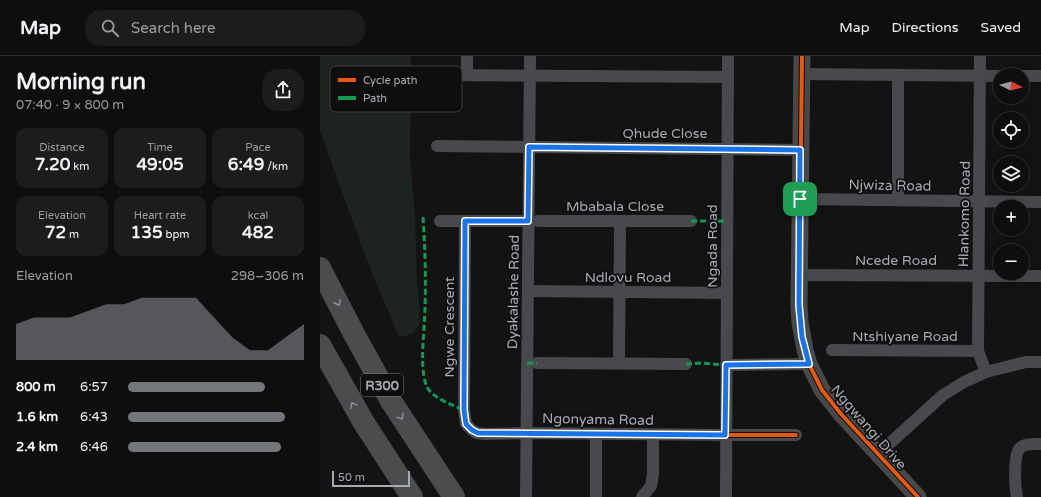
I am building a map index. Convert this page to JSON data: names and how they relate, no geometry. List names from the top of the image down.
{
  "streets": {
    "highway": ["R300"],
    "street": [
      "Qhude Close",
      "Njwiza Road",
      "Mbabala Close",
      "Hlankomo Road",
      "Ngada Road",
      "Ncede Road",
      "Ndlovu Road",
      "Dyakalashe Road",
      "Ngwe Crescent",
      "Ntshiyane Road",
      "Ngonyama Road",
      "Ngqwangi Drive"
    ]
  },
  "crossings": [
    ["Qhude Close", "Ngada Road"],
    ["Qhude Close", "Dyakalashe Road"],
    ["Qhude Close", "Ngqwangi Drive"],
    ["Njwiza Road", "Hlankomo Road"],
    ["Njwiza Road", "Ngqwangi Drive"],
    ["Mbabala Close", "Dyakalashe Road"],
    ["Hlankomo Road", "Ncede Road"],
    ["Hlankomo Road", "Ntshiyane Road"],
    ["Ngada Road", "Ndlovu Road"],
    ["Ngada Road", "Ngonyama Road"],
    ["Ncede Road", "Ngqwangi Drive"],
    ["Ndlovu Road", "Dyakalashe Road"],
    ["Dyakalashe Road", "Ngonyama Road"],
    ["Ngwe Crescent", "Ngonyama Road"]
  ],
  "legend": ["Cycle path", "Path"],
  "scale_bar": "50 m",
  "north": "right",
  "page": {
    "header": "Map",
    "search": "Search here",
    "nav": ["Map", "Directions", "Saved"],
    "heading": ["Morning run", "07:40 · 9 × 800 m"],
    "map_buttons": ["+", "−"],
    "stats": [
      ["Distance", "7.20 km"],
      ["Time", "49:05"],
      ["Pace", "6:49 /km"],
      ["Elevation", "72 m"],
      ["Heart rate", "135 bpm"],
      ["kcal", "482"]
    ],
    "chart": ["Elevation", "298–306 m"],
    "list": [
      {
        "name": "800 m",
        "note": "6:57"
      },
      {
        "name": "1.6 km",
        "note": "6:43"
      },
      {
        "name": "2.4 km",
        "note": "6:46"
      }
    ],
    "scale": "50 m"
  }
}
